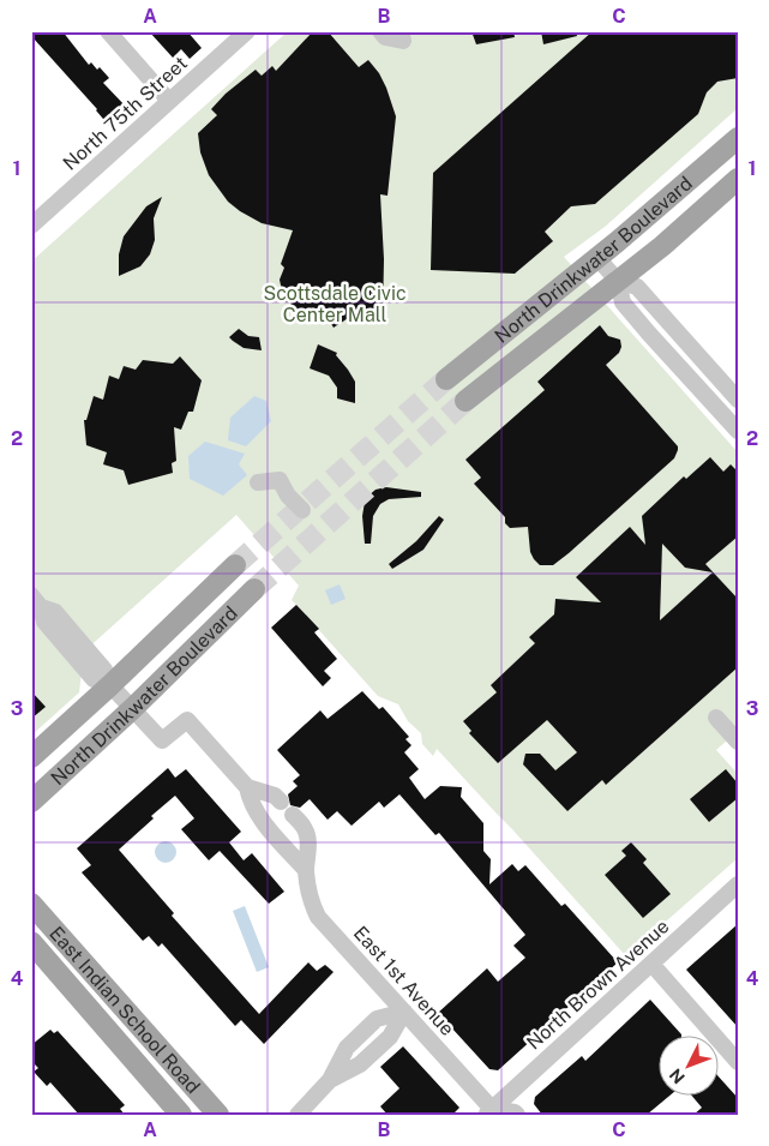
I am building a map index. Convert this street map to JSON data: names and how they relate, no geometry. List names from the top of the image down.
{
  "streets": {
    "main road": ["North Drinkwater Boulevard", "East Indian School Road"],
    "street": ["North 75th Street", "East 1st Avenue", "North Brown Avenue"]
  },
  "crossings": [
    ["East 1st Avenue", "North Brown Avenue"]
  ],
  "parks": ["Scottsdale Civic Center Mall"],
  "north": "bottom left",
  "grid": {
    "columns": ["A", "B", "C"],
    "rows": [
      "1",
      "2",
      "3",
      "4"
    ]
  }
}
